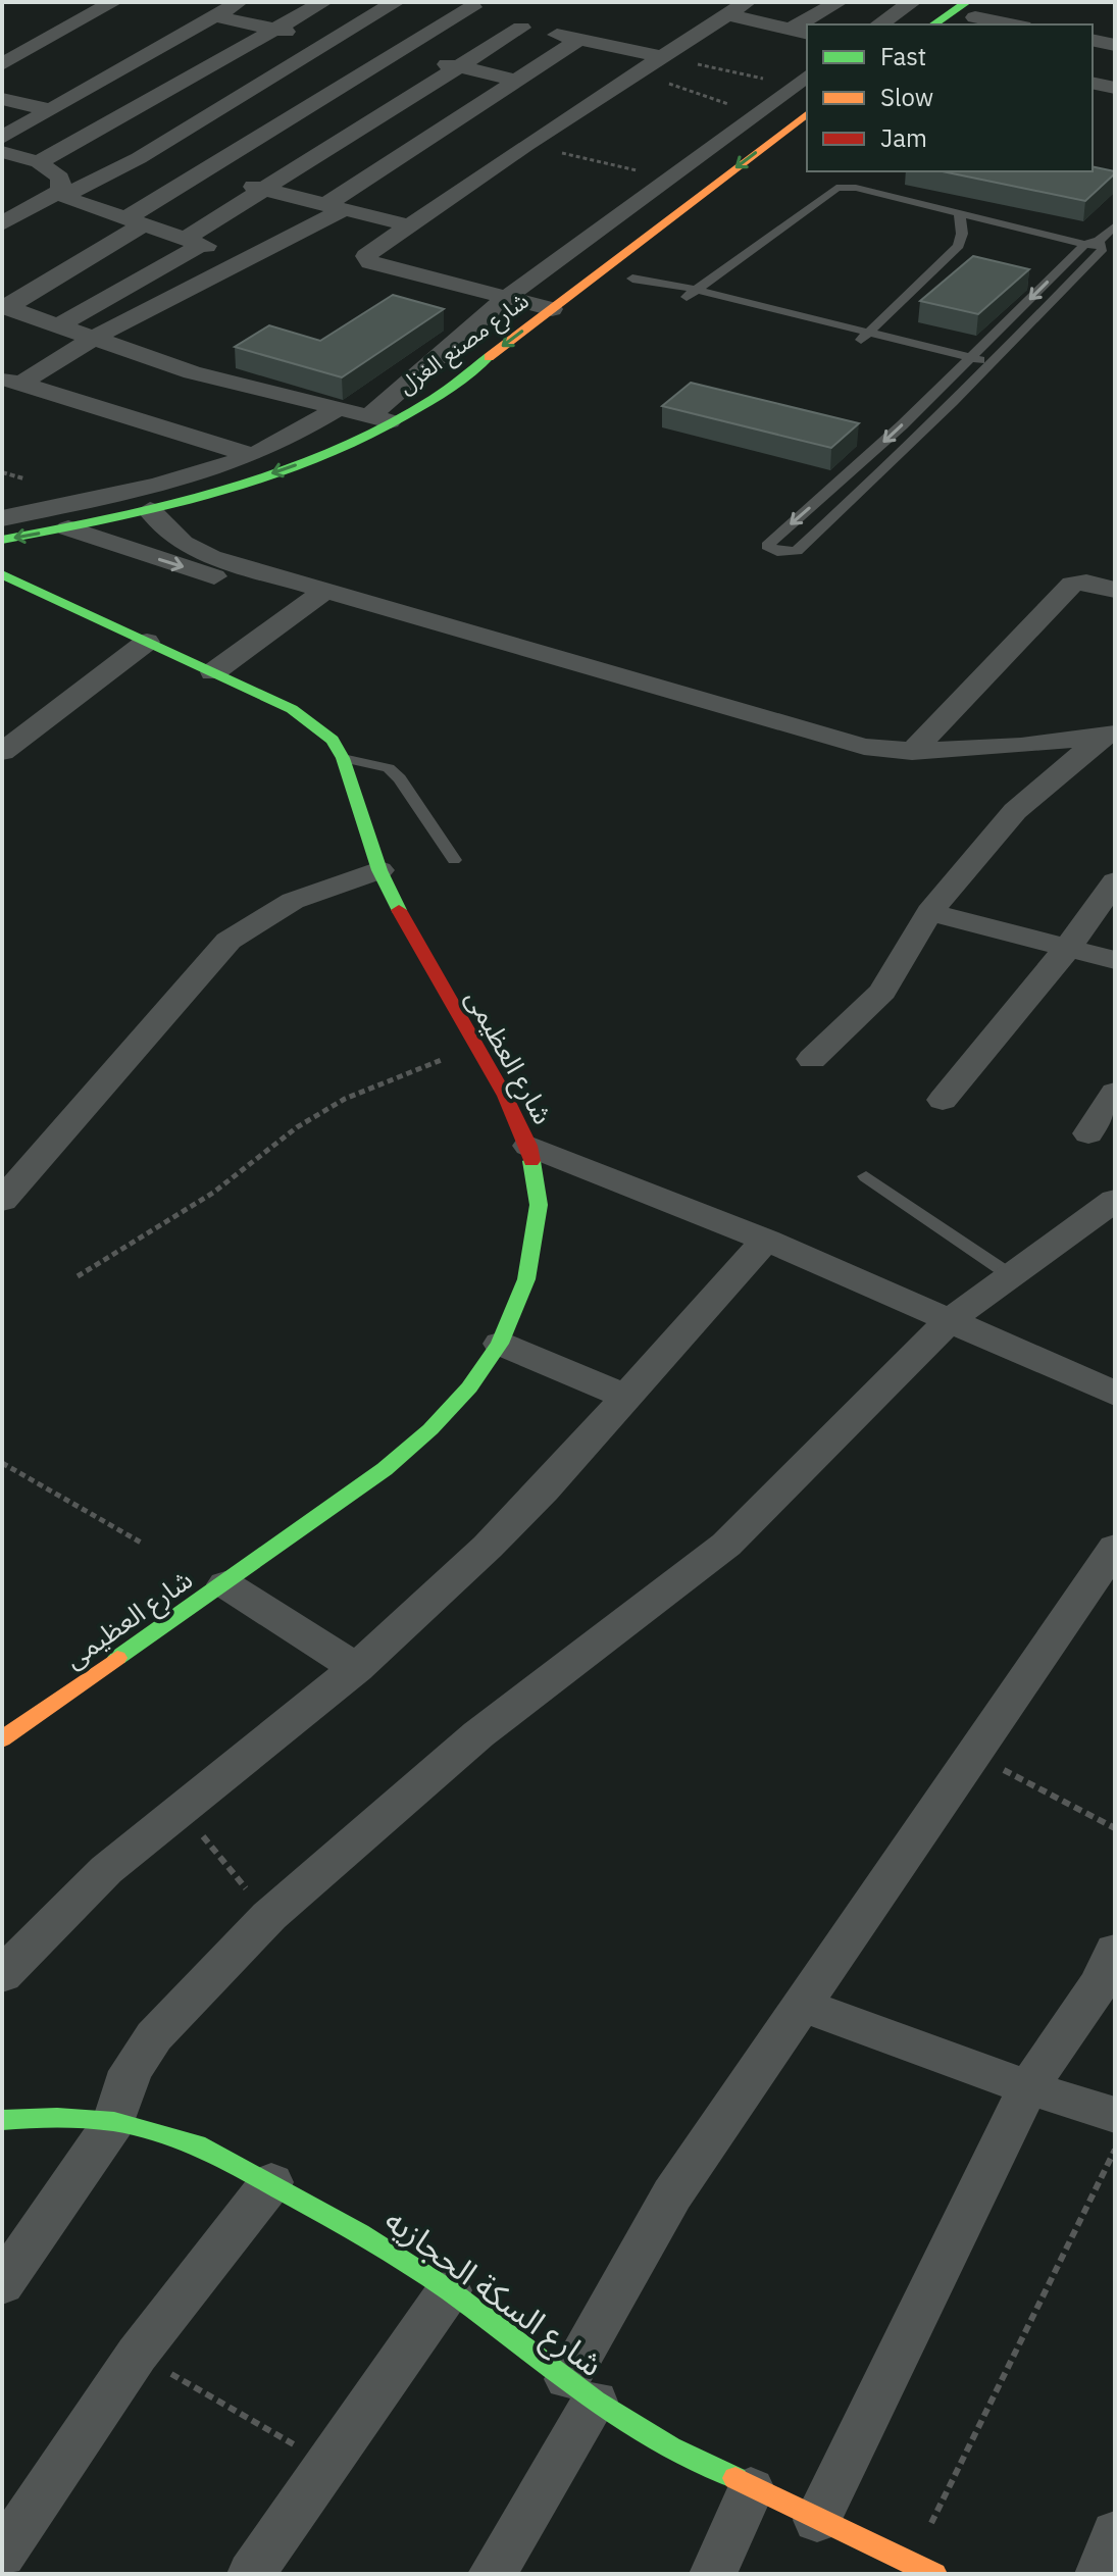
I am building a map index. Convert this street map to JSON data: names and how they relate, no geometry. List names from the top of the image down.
{
  "streets": {
    "street": ["شارع مصنع الغزل", "شارع العظيمى", "شارع السكة الحجازيه"]
  },
  "legend": ["Fast", "Slow", "Jam"]
}
